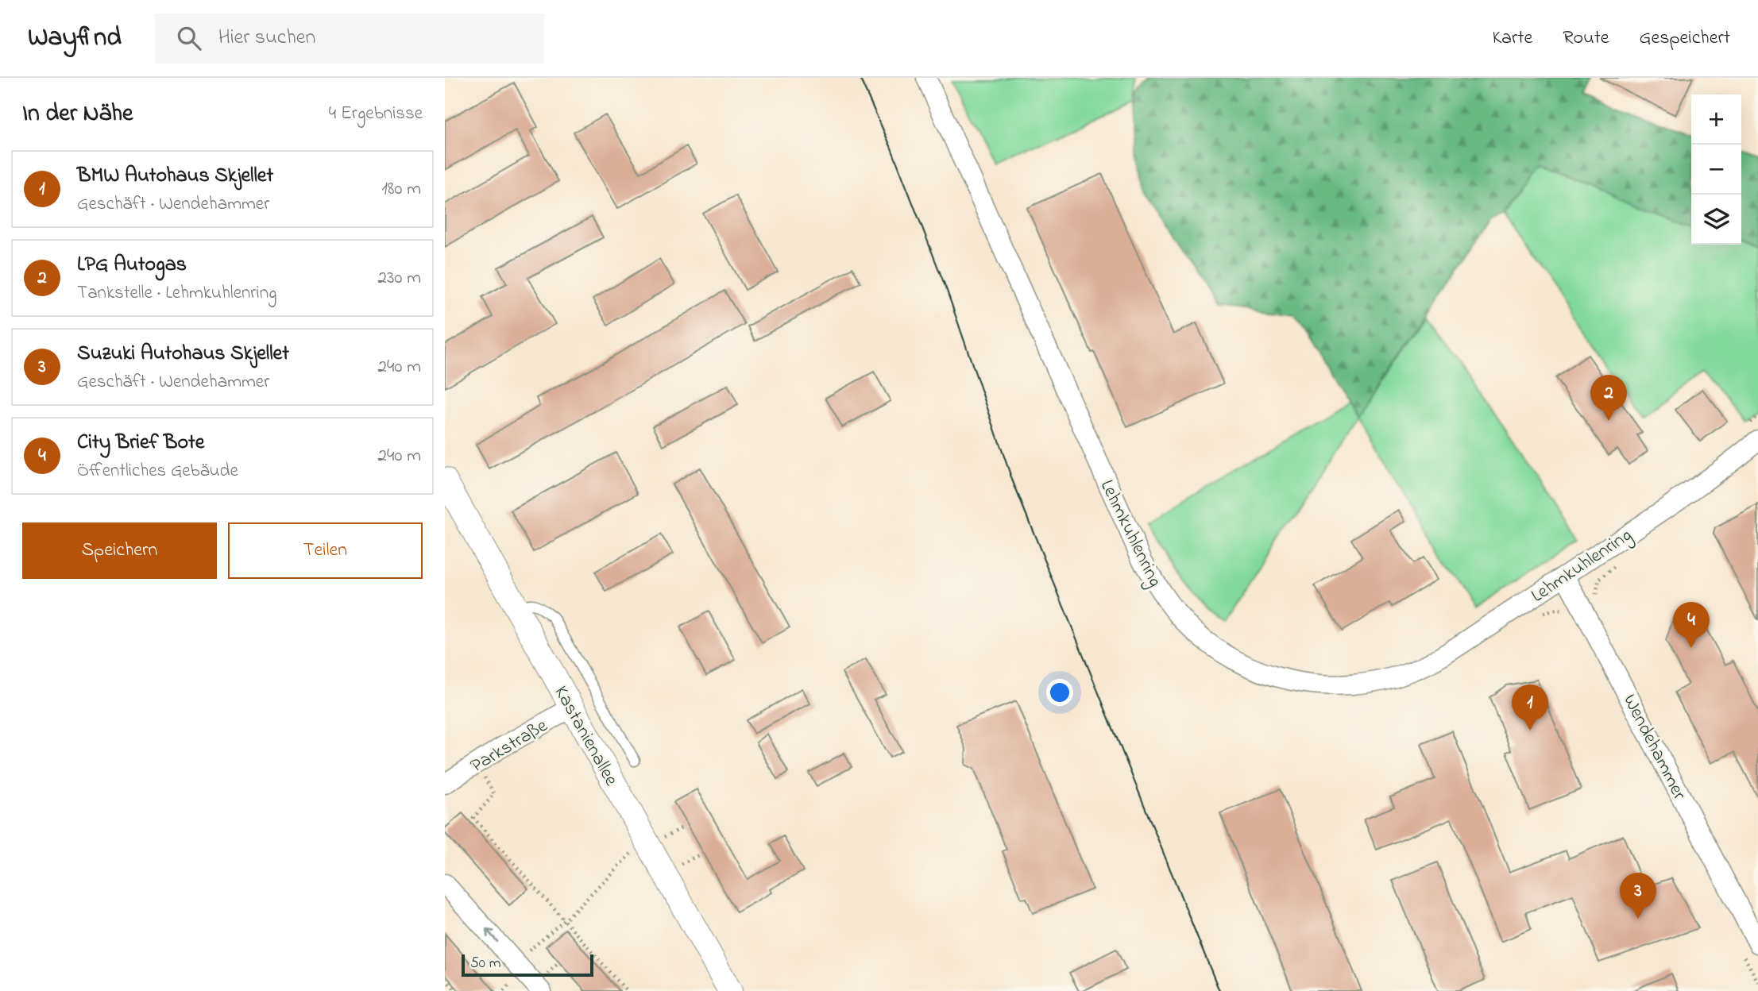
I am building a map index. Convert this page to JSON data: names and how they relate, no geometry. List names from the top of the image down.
{
  "streets": {
    "street": [
      "Lehmkuhlenring",
      "Kastanienallee",
      "Parkstraße",
      "Wendehammer"
    ]
  },
  "crossings": [
    ["Lehmkuhlenring", "Wendehammer"],
    ["Kastanienallee", "Parkstraße"]
  ],
  "scale_bar": "50 m",
  "page": {
    "header": "Wayfind",
    "search": "Hier suchen",
    "nav": ["Karte", "Route", "Gespeichert"],
    "heading": ["In der Nähe", "4 Ergebnisse"],
    "map_buttons": ["+", "−"],
    "list": [
      {
        "mark": "1",
        "name": "BMW Autohaus Skjellet",
        "note": "Geschäft · Wendehammer",
        "value": "180 m"
      },
      {
        "mark": "2",
        "name": "LPG Autogas",
        "note": "Tankstelle · Lehmkuhlenring",
        "value": "230 m"
      },
      {
        "mark": "3",
        "name": "Suzuki Autohaus Skjellet",
        "note": "Geschäft · Wendehammer",
        "value": "240 m"
      },
      {
        "mark": "4",
        "name": "City Brief Bote",
        "note": "Öffentliches Gebäude",
        "value": "240 m"
      }
    ],
    "pins": [
      "2",
      "4",
      "1",
      "3"
    ],
    "buttons": ["Speichern", "Teilen"],
    "scale": "50 m"
  }
}
